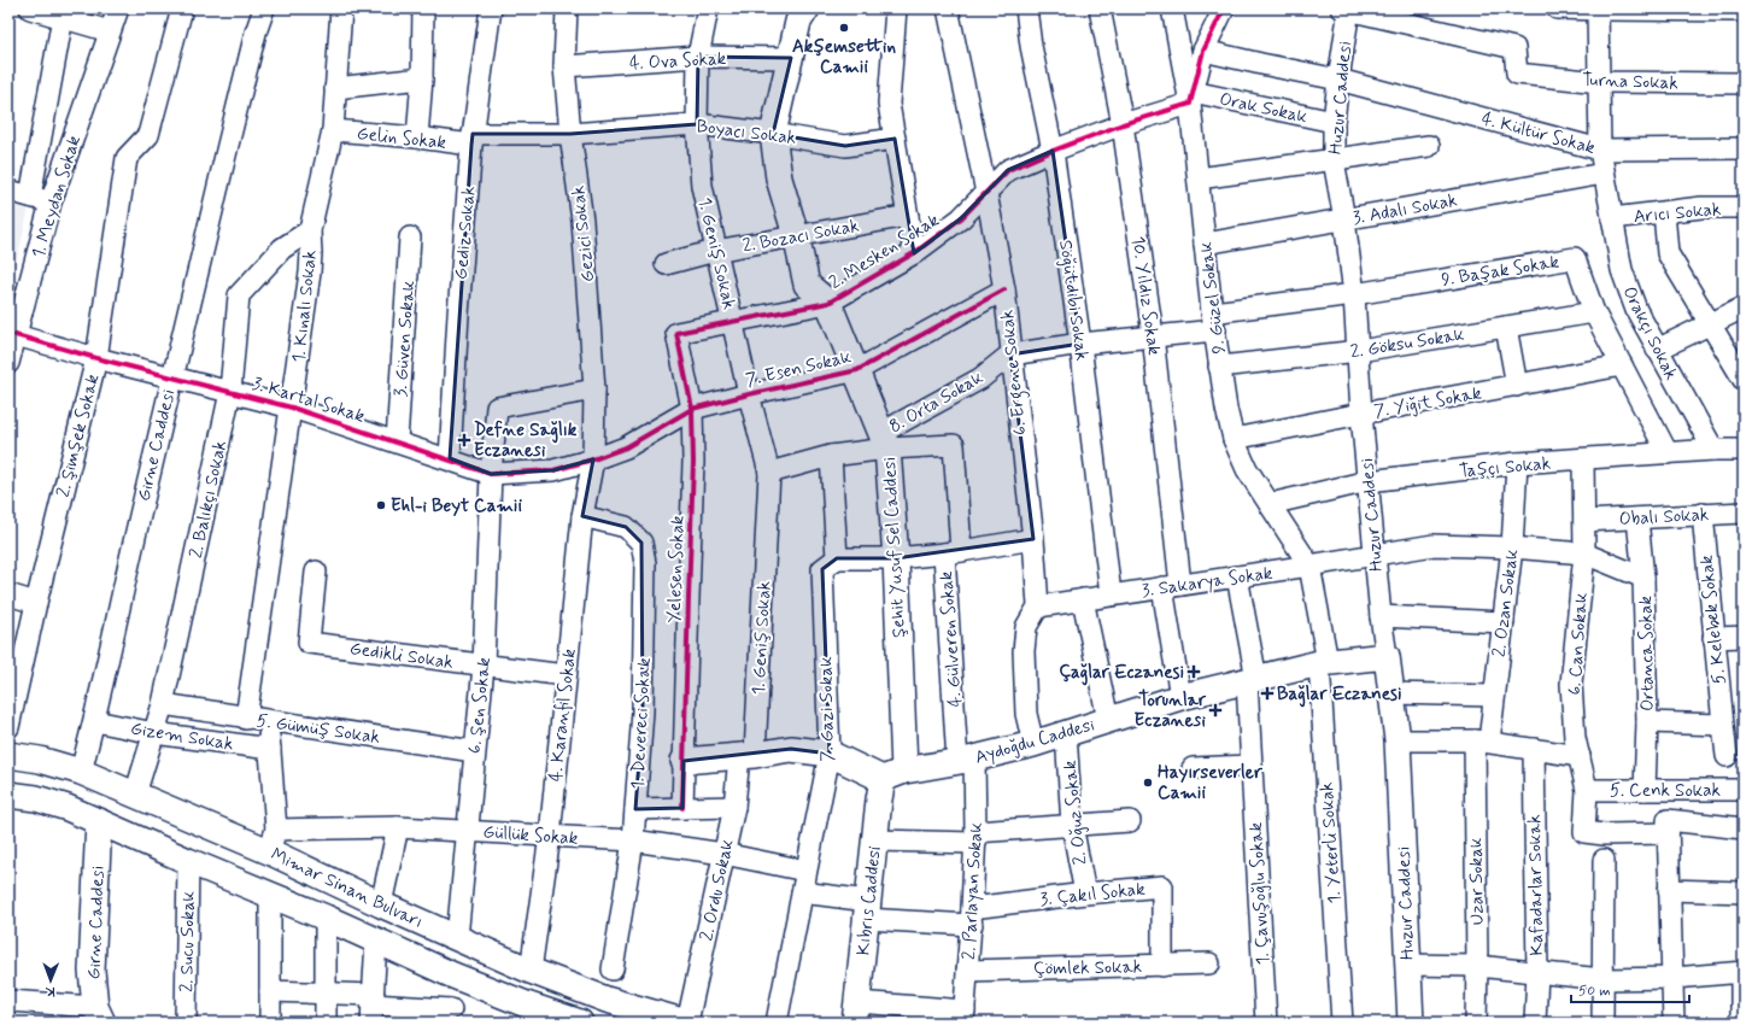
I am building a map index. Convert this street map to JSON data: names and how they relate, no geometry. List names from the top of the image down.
{
  "streets": {
    "main road": [
      "Huzur Caddesi",
      "Girne Caddesi",
      "Şehit Yusuf Sel Caddesi",
      "Aydoğdu Caddesi",
      "Mimar Sinan Bulvarı",
      "Kıbrıs Caddesi"
    ],
    "street": [
      "4. Ova Sokak",
      "Turna Sokak",
      "Orak Sokak",
      "Boyacı Sokak",
      "4. Kültür Sokak",
      "Gelin Sokak",
      "1. Meydan Sokak",
      "3. Adalı Sokak",
      "Arıcı Sokak",
      "Gediz Sokak",
      "Gezici Sokak",
      "2. Bozacı Sokak",
      "2. Mesken Sokak",
      "1. Geniş Sokak",
      "9. Başak Sokak",
      "10. Yıldız Sokak",
      "9. Güzel Sokak",
      "Söğütdibi Sokak",
      "1. Kınalı Sokak",
      "Orakçı Sokak",
      "3. Güven Sokak",
      "2. Göksu Sokak",
      "7. Esen Sokak",
      "6. Ergene Sokak",
      "3. Kartal Sokak",
      "8. Orta Sokak",
      "7. Yiğit Sokak",
      "2. Şimşek Sokak",
      "Taşçı Sokak",
      "2. Balıkçı Sokak",
      "Obalı Sokak",
      "Yelesen Sokak",
      "3. Sakarya Sokak",
      "2. Ozan Sokak",
      "5. Kelebek Sokak",
      "4. Gülveren Sokak",
      "6. Can Sokak",
      "Ortanca Sokak",
      "Gedikli Sokak",
      "6. Şen Sokak",
      "7. Gazi Sokak",
      "4. Karanfil Sokak",
      "1. Devereci Sokak",
      "5. Gümüş Sokak",
      "Gizem Sokak",
      "5. Cenk Sokak",
      "2. Oğuz Sokak",
      "Güllük Sokak",
      "1. Yeterli Sokak",
      "Uzar Sokak",
      "Kafadarlar Sokak",
      "2. Ordu Sokak",
      "2. Parlayan Sokak",
      "3. Çakıl Sokak",
      "1. Çavuşoğlu Sokak",
      "2. Sucu Sokak",
      "Çömlek Sokak"
    ]
  },
  "crossings": [
    ["4. Ova Sokak", "Gezici Sokak"],
    ["4. Ova Sokak", "1. Geniş Sokak"],
    ["4. Ova Sokak", "Şehit Yusuf Sel Caddesi"],
    ["Turna Sokak", "Huzur Caddesi"],
    ["Turna Sokak", "Orakçı Sokak"],
    ["Huzur Caddesi", "Orak Sokak"],
    ["Huzur Caddesi", "4. Kültür Sokak"],
    ["Huzur Caddesi", "3. Adalı Sokak"],
    ["Huzur Caddesi", "9. Başak Sokak"],
    ["Huzur Caddesi", "2. Göksu Sokak"],
    ["Huzur Caddesi", "7. Yiğit Sokak"],
    ["Huzur Caddesi", "Taşçı Sokak"],
    ["Huzur Caddesi", "3. Sakarya Sokak"],
    ["Huzur Caddesi", "Aydoğdu Caddesi"],
    ["Orak Sokak", "2. Mesken Sokak"],
    ["Orak Sokak", "9. Güzel Sokak"],
    ["Boyacı Sokak", "Gelin Sokak"],
    ["Boyacı Sokak", "Gediz Sokak"],
    ["Boyacı Sokak", "Gezici Sokak"],
    ["Boyacı Sokak", "1. Geniş Sokak"],
    ["Boyacı Sokak", "Şehit Yusuf Sel Caddesi"],
    ["4. Kültür Sokak", "Orakçı Sokak"],
    ["Gelin Sokak", "Gediz Sokak"],
    ["Gelin Sokak", "1. Kınalı Sokak"],
    ["1. Meydan Sokak", "3. Kartal Sokak"],
    ["3. Adalı Sokak", "9. Güzel Sokak"],
    ["3. Adalı Sokak", "Orakçı Sokak"],
    ["Arıcı Sokak", "Orakçı Sokak"],
    ["Gediz Sokak", "3. Kartal Sokak"],
    ["Gezici Sokak", "7. Esen Sokak"],
    ["Gezici Sokak", "3. Kartal Sokak"],
    ["Gezici Sokak", "6. Şen Sokak"],
    ["Gezici Sokak", "4. Karanfil Sokak"],
    ["2. Bozacı Sokak", "1. Geniş Sokak"],
    ["2. Bozacı Sokak", "Şehit Yusuf Sel Caddesi"],
    ["2. Mesken Sokak", "1. Geniş Sokak"],
    ["2. Mesken Sokak", "10. Yıldız Sokak"],
    ["2. Mesken Sokak", "9. Güzel Sokak"],
    ["2. Mesken Sokak", "Söğütdibi Sokak"],
    ["2. Mesken Sokak", "6. Ergene Sokak"],
    ["2. Mesken Sokak", "Şehit Yusuf Sel Caddesi"],
    ["2. Mesken Sokak", "Yelesen Sokak"],
    ["1. Geniş Sokak", "7. Esen Sokak"],
    ["1. Geniş Sokak", "2. Ordu Sokak"],
    ["9. Başak Sokak", "9. Güzel Sokak"],
    ["9. Başak Sokak", "2. Göksu Sokak"],
    ["9. Başak Sokak", "8. Orta Sokak"],
    ["9. Başak Sokak", "7. Yiğit Sokak"],
    ["9. Başak Sokak", "Taşçı Sokak"],
    ["10. Yıldız Sokak", "8. Orta Sokak"],
    ["10. Yıldız Sokak", "3. Sakarya Sokak"],
    ["10. Yıldız Sokak", "Aydoğdu Caddesi"],
    ["9. Güzel Sokak", "2. Göksu Sokak"],
    ["9. Güzel Sokak", "8. Orta Sokak"],
    ["9. Güzel Sokak", "7. Yiğit Sokak"],
    ["9. Güzel Sokak", "Taşçı Sokak"],
    ["9. Güzel Sokak", "3. Sakarya Sokak"],
    ["9. Güzel Sokak", "1. Yeterli Sokak"],
    ["Söğütdibi Sokak", "8. Orta Sokak"],
    ["Söğütdibi Sokak", "3. Sakarya Sokak"],
    ["1. Kınalı Sokak", "3. Kartal Sokak"],
    ["1. Kınalı Sokak", "2. Balıkçı Sokak"],
    ["1. Kınalı Sokak", "5. Gümüş Sokak"],
    ["Orakçı Sokak", "Taşçı Sokak"],
    ["3. Güven Sokak", "3. Kartal Sokak"],
    ["7. Esen Sokak", "6. Ergene Sokak"],
    ["7. Esen Sokak", "3. Kartal Sokak"],
    ["7. Esen Sokak", "Şehit Yusuf Sel Caddesi"],
    ["7. Esen Sokak", "Yelesen Sokak"],
    ["7. Esen Sokak", "4. Karanfil Sokak"],
    ["6. Ergene Sokak", "8. Orta Sokak"],
    ["6. Ergene Sokak", "3. Sakarya Sokak"],
    ["3. Kartal Sokak", "2. Şimşek Sokak"],
    ["3. Kartal Sokak", "Girne Caddesi"],
    ["3. Kartal Sokak", "2. Balıkçı Sokak"],
    ["3. Kartal Sokak", "6. Şen Sokak"],
    ["3. Kartal Sokak", "4. Karanfil Sokak"],
    ["8. Orta Sokak", "Şehit Yusuf Sel Caddesi"],
    ["8. Orta Sokak", "4. Gülveren Sokak"],
    ["Girne Caddesi", "Gizem Sokak"],
    ["Girne Caddesi", "Mimar Sinan Bulvarı"],
    ["Taşçı Sokak", "2. Ozan Sokak"],
    ["Taşçı Sokak", "6. Can Sokak"],
    ["2. Balıkçı Sokak", "5. Gümüş Sokak"],
    ["2. Balıkçı Sokak", "Gizem Sokak"],
    ["2. Balıkçı Sokak", "Mimar Sinan Bulvarı"],
    ["Obalı Sokak", "5. Kelebek Sokak"],
    ["Obalı Sokak", "6. Can Sokak"],
    ["Obalı Sokak", "Ortanca Sokak"],
    ["Şehit Yusuf Sel Caddesi", "4. Gülveren Sokak"],
    ["Şehit Yusuf Sel Caddesi", "Aydoğdu Caddesi"],
    ["Şehit Yusuf Sel Caddesi", "Kıbrıs Caddesi"],
    ["3. Sakarya Sokak", "2. Ozan Sokak"],
    ["3. Sakarya Sokak", "6. Can Sokak"],
    ["3. Sakarya Sokak", "Ortanca Sokak"],
    ["3. Sakarya Sokak", "1. Yeterli Sokak"],
    ["3. Sakarya Sokak", "1. Çavuşoğlu Sokak"],
    ["2. Ozan Sokak", "Uzar Sokak"],
    ["4. Gülveren Sokak", "Aydoğdu Caddesi"],
    ["4. Gülveren Sokak", "2. Parlayan Sokak"],
    ["6. Can Sokak", "5. Cenk Sokak"],
    ["Ortanca Sokak", "5. Cenk Sokak"],
    ["Gedikli Sokak", "6. Şen Sokak"],
    ["Gedikli Sokak", "4. Karanfil Sokak"],
    ["6. Şen Sokak", "5. Gümüş Sokak"],
    ["6. Şen Sokak", "Güllük Sokak"],
    ["6. Şen Sokak", "Mimar Sinan Bulvarı"],
    ["7. Gazi Sokak", "Güllük Sokak"],
    ["7. Gazi Sokak", "3. Çakıl Sokak"],
    ["4. Karanfil Sokak", "1. Devereci Sokak"],
    ["4. Karanfil Sokak", "Güllük Sokak"],
    ["4. Karanfil Sokak", "Mimar Sinan Bulvarı"],
    ["1. Devereci Sokak", "Güllük Sokak"],
    ["Aydoğdu Caddesi", "2. Oğuz Sokak"],
    ["Aydoğdu Caddesi", "1. Yeterli Sokak"],
    ["Aydoğdu Caddesi", "2. Parlayan Sokak"],
    ["Aydoğdu Caddesi", "1. Çavuşoğlu Sokak"],
    ["Aydoğdu Caddesi", "Kıbrıs Caddesi"],
    ["2. Oğuz Sokak", "3. Çakıl Sokak"],
    ["Güllük Sokak", "Mimar Sinan Bulvarı"],
    ["Güllük Sokak", "2. Ordu Sokak"],
    ["Mimar Sinan Bulvarı", "2. Ordu Sokak"],
    ["Mimar Sinan Bulvarı", "2. Sucu Sokak"],
    ["2. Parlayan Sokak", "3. Çakıl Sokak"],
    ["2. Parlayan Sokak", "Çömlek Sokak"],
    ["3. Çakıl Sokak", "Kıbrıs Caddesi"],
    ["3. Çakıl Sokak", "Çömlek Sokak"]
  ],
  "places": {
    "other": ["Akşemsettin Camii", "Ehl-i Beyt Camii", "Hayırseverler Camii"],
    "health": [
      "Defne Sağlık Eczanesi",
      "Çağlar Eczanesi",
      "Bağlar Eczanesi",
      "Torunlar Eczanesi"
    ]
  },
  "scale_bar": "50 m",
  "north": "bottom"
}
